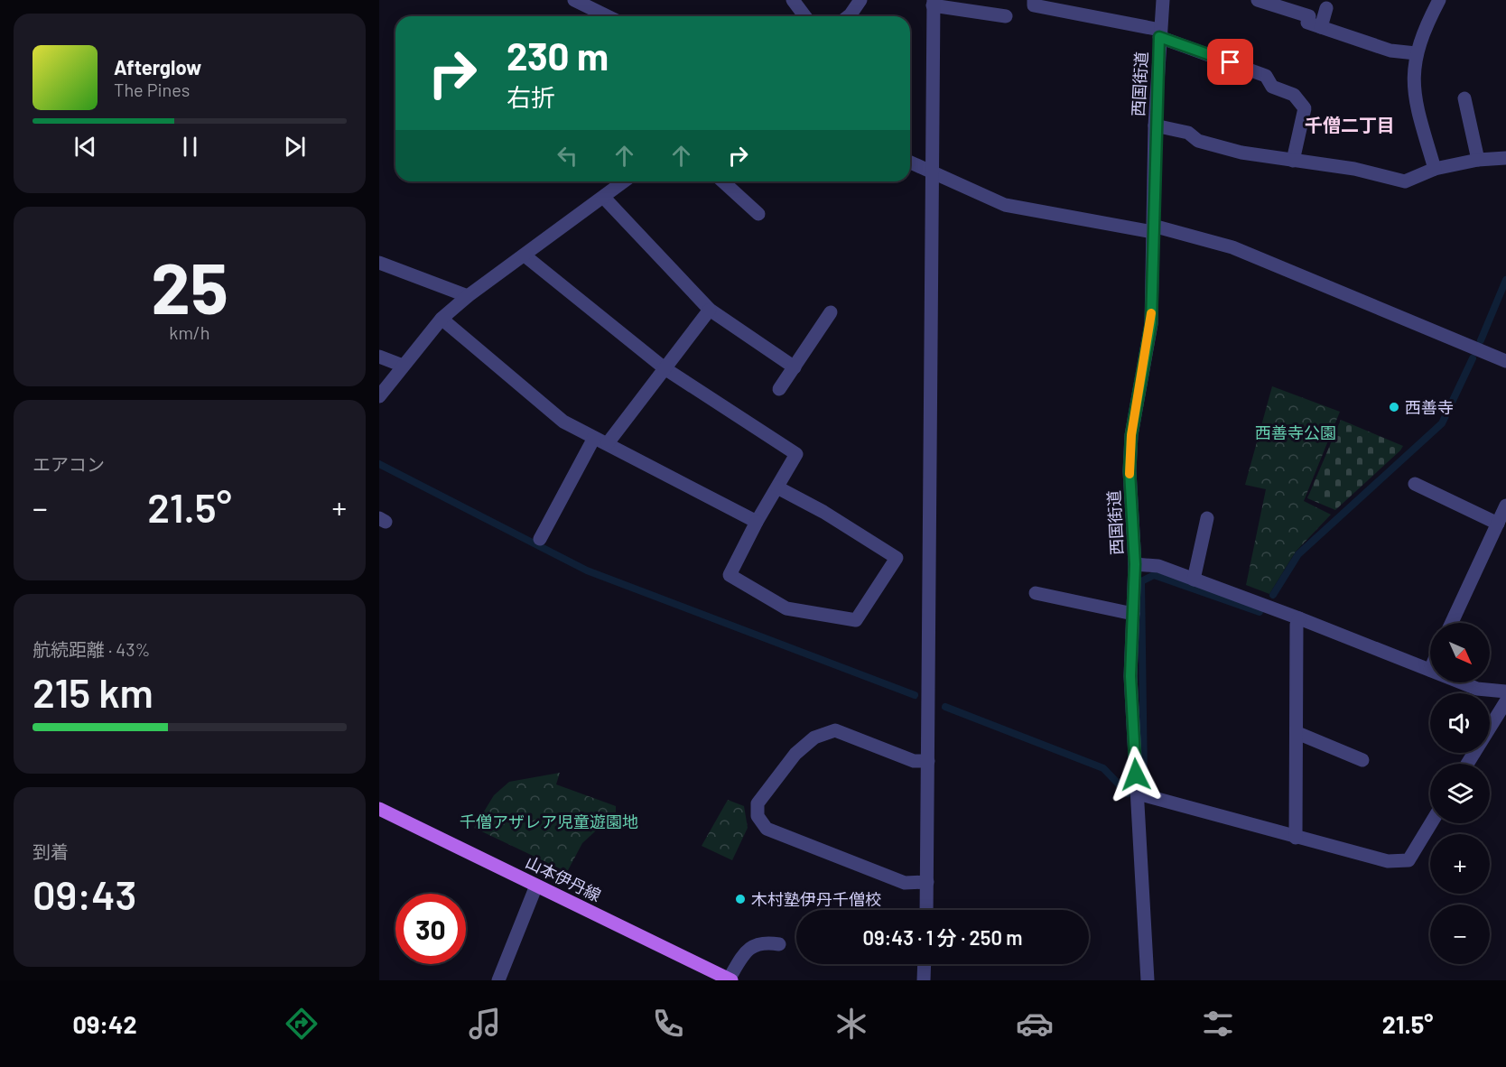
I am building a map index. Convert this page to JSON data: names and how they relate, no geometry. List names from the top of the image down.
{
  "streets": {
    "main road": ["山本伊丹線"],
    "street": ["西国街道"]
  },
  "districts": ["千僧二丁目"],
  "parks": ["西善寺公園", "千僧アザレア児童遊園地"],
  "places": ["西善寺", "木村塾伊丹千僧校"],
  "north": "bottom right",
  "page": {
    "turn": ["230 m", "右折"],
    "song": ["Afterglow", "The Pines"],
    "tile": [
      ["25", "km/h"],
      "エアコン",
      ["航続距離 · 43%", "215 km"],
      ["到着", "09:43"]
    ],
    "heat": ["−", "21.5°", "+"],
    "map_buttons": ["+", "−"],
    "limit": "30",
    "trip": "09:43 · 1 分 · 250 m",
    "tabs": ["09:42", "21.5°"]
  }
}
